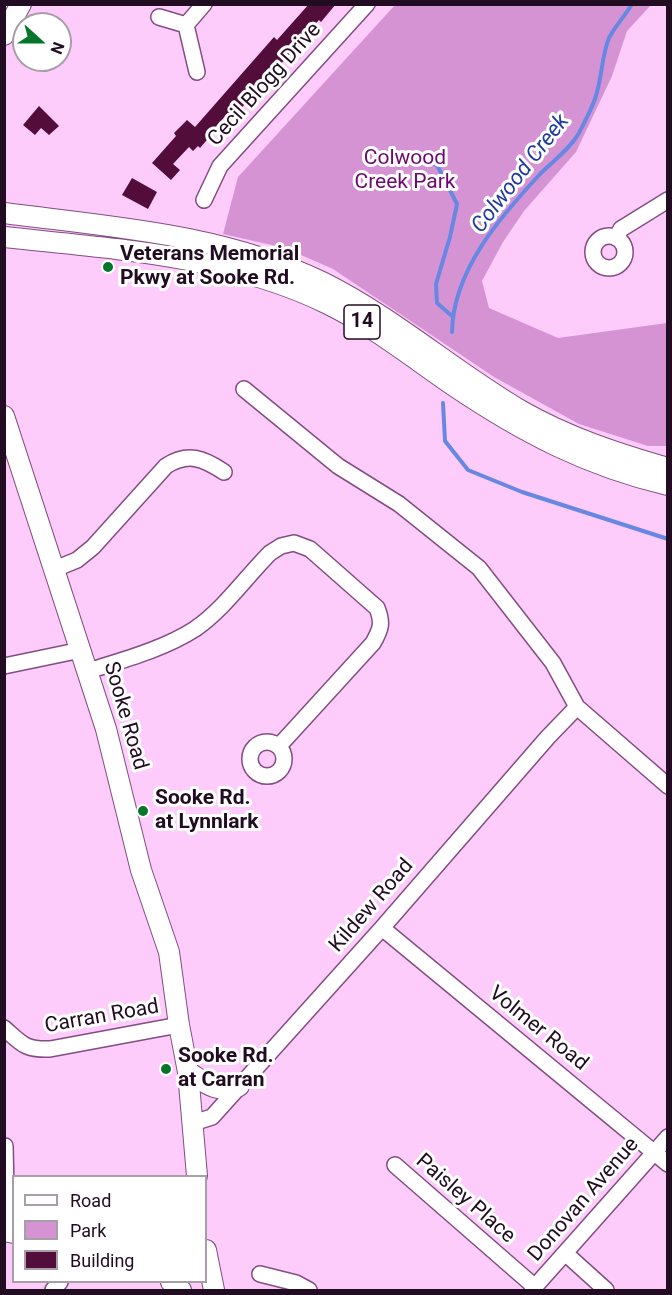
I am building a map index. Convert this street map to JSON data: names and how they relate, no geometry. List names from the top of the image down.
{
  "streets": {
    "main road": ["14", "Sooke Road"],
    "street": [
      "Cecil Blogg Drive",
      "Kildew Road",
      "Carran Road",
      "Volmer Road",
      "Paisley Place",
      "Donovan Avenue"
    ]
  },
  "crossings": [
    ["Sooke Road", "Kildew Road"],
    ["Sooke Road", "Carran Road"],
    ["Kildew Road", "Volmer Road"],
    ["Volmer Road", "Donovan Avenue"],
    ["Paisley Place", "Donovan Avenue"]
  ],
  "water": ["Colwood Creek"],
  "parks": ["Colwood Creek Park"],
  "places": ["Veterans Memorial Pkwy at Sooke Rd.", "Sooke Rd. at Lynnlark", "Sooke Rd. at Carran"],
  "legend": ["Road", "Park", "Building"],
  "north": "right"
}
